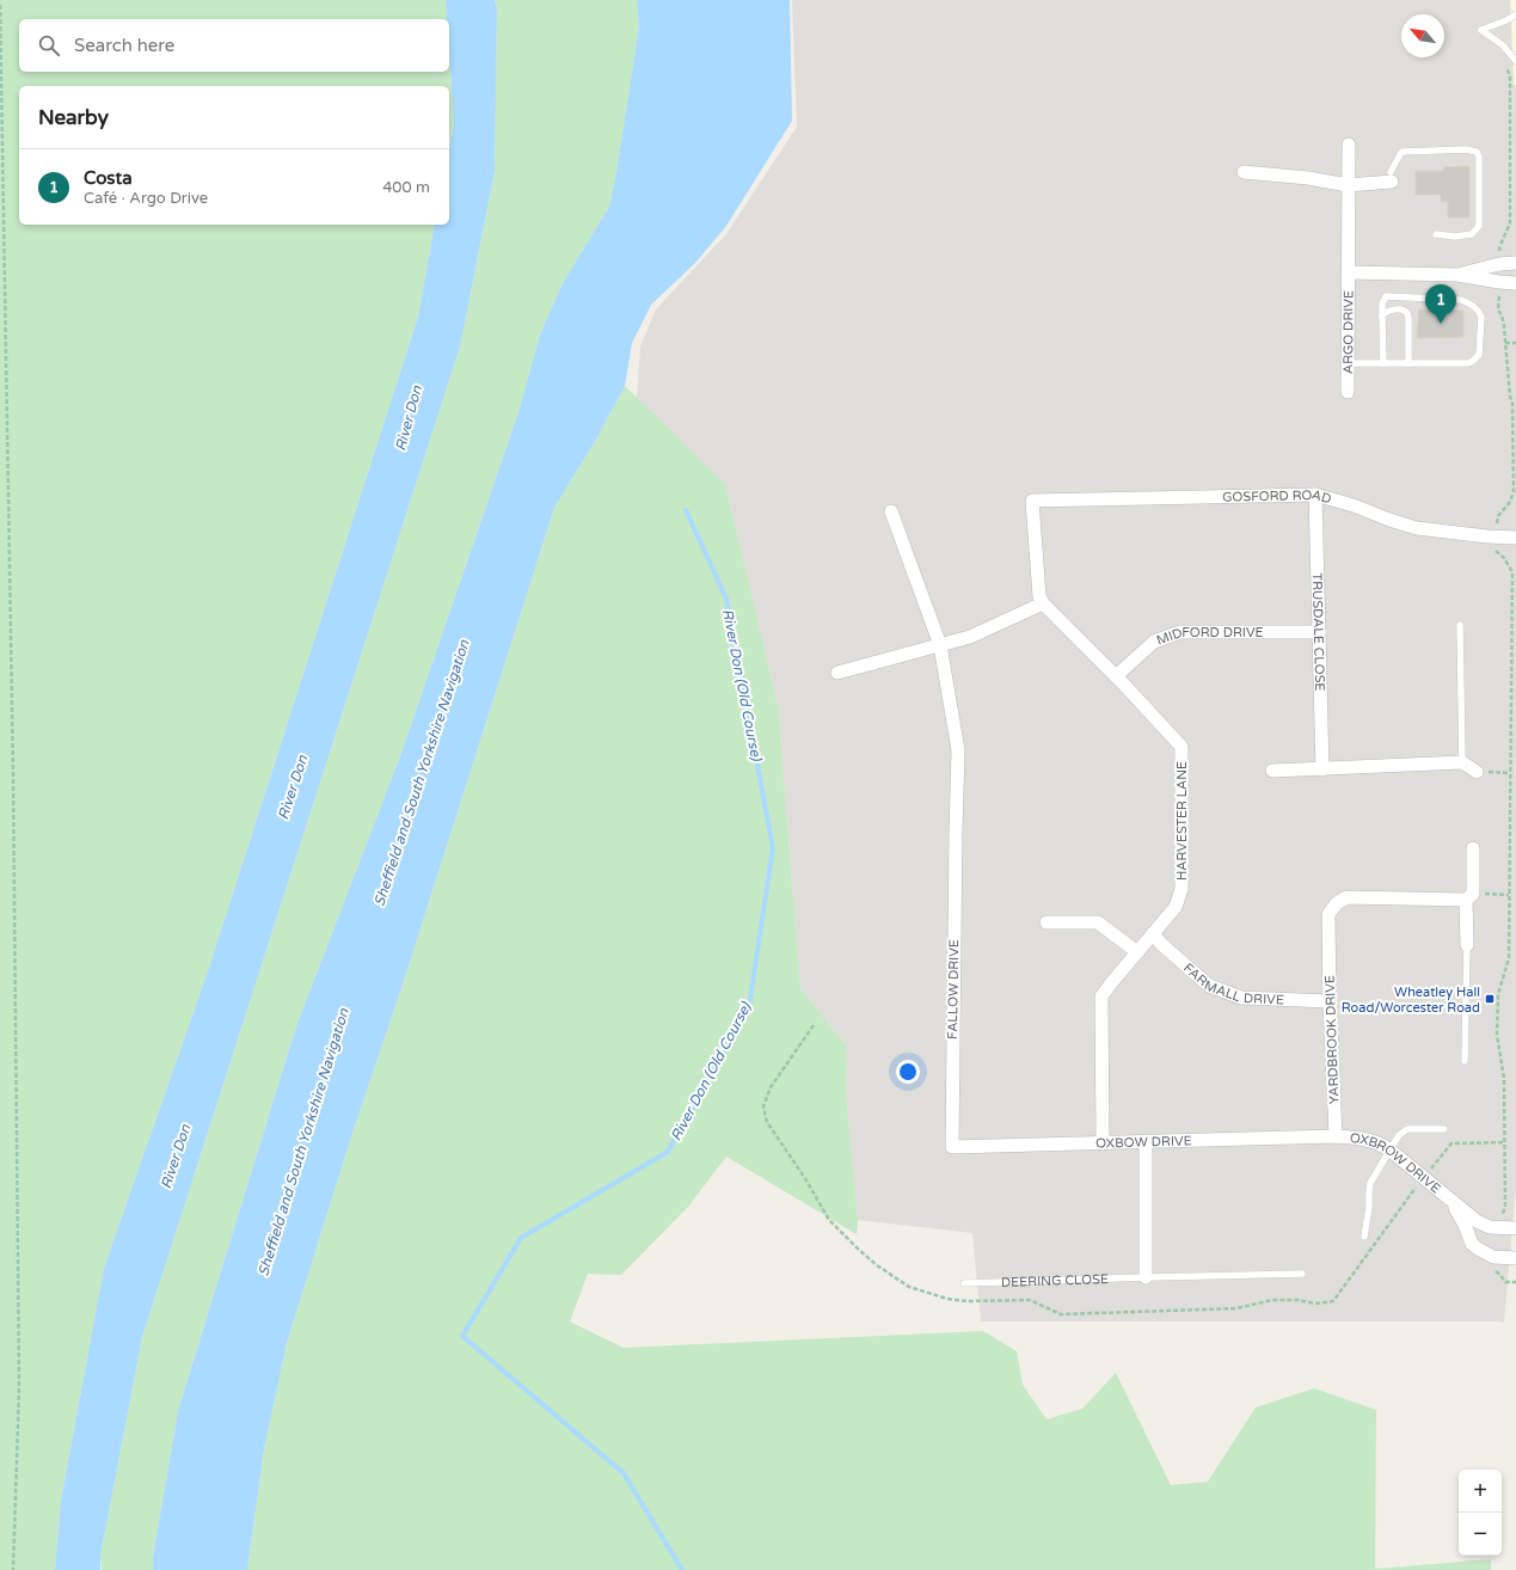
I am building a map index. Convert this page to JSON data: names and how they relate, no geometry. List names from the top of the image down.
{
  "streets": {
    "street": [
      "ARGO DRIVE",
      "GOSFORD ROAD",
      "TRUSDALE CLOSE",
      "MIDFORD DRIVE",
      "HARVESTER LANE",
      "FARMALL DRIVE",
      "FALLOW DRIVE",
      "YARDBROOK DRIVE",
      "OXBOW DRIVE",
      "OXBROW DRIVE"
    ],
    "lane": ["DEERING CLOSE"]
  },
  "crossings": [
    ["GOSFORD ROAD", "TRUSDALE CLOSE"],
    ["GOSFORD ROAD", "HARVESTER LANE"],
    ["TRUSDALE CLOSE", "MIDFORD DRIVE"],
    ["MIDFORD DRIVE", "HARVESTER LANE"],
    ["HARVESTER LANE", "FARMALL DRIVE"],
    ["HARVESTER LANE", "OXBOW DRIVE"],
    ["FARMALL DRIVE", "YARDBROOK DRIVE"],
    ["FALLOW DRIVE", "OXBOW DRIVE"],
    ["YARDBROOK DRIVE", "OXBOW DRIVE"],
    ["YARDBROOK DRIVE", "OXBROW DRIVE"],
    ["OXBOW DRIVE", "OXBROW DRIVE"]
  ],
  "water": ["River Don", "River Don (Old Course)", "Sheffield and South Yorkshire Navigation"],
  "places": {
    "transit": ["Wheatley Hall Road/Worcester Road"]
  },
  "north": "top left",
  "page": {
    "search": "Search here",
    "heading": "Nearby",
    "list": [
      {
        "mark": "1",
        "name": "Costa",
        "note": "Café · Argo Drive",
        "value": "400 m"
      }
    ],
    "pins": "1",
    "map_buttons": ["+", "−"]
  }
}
